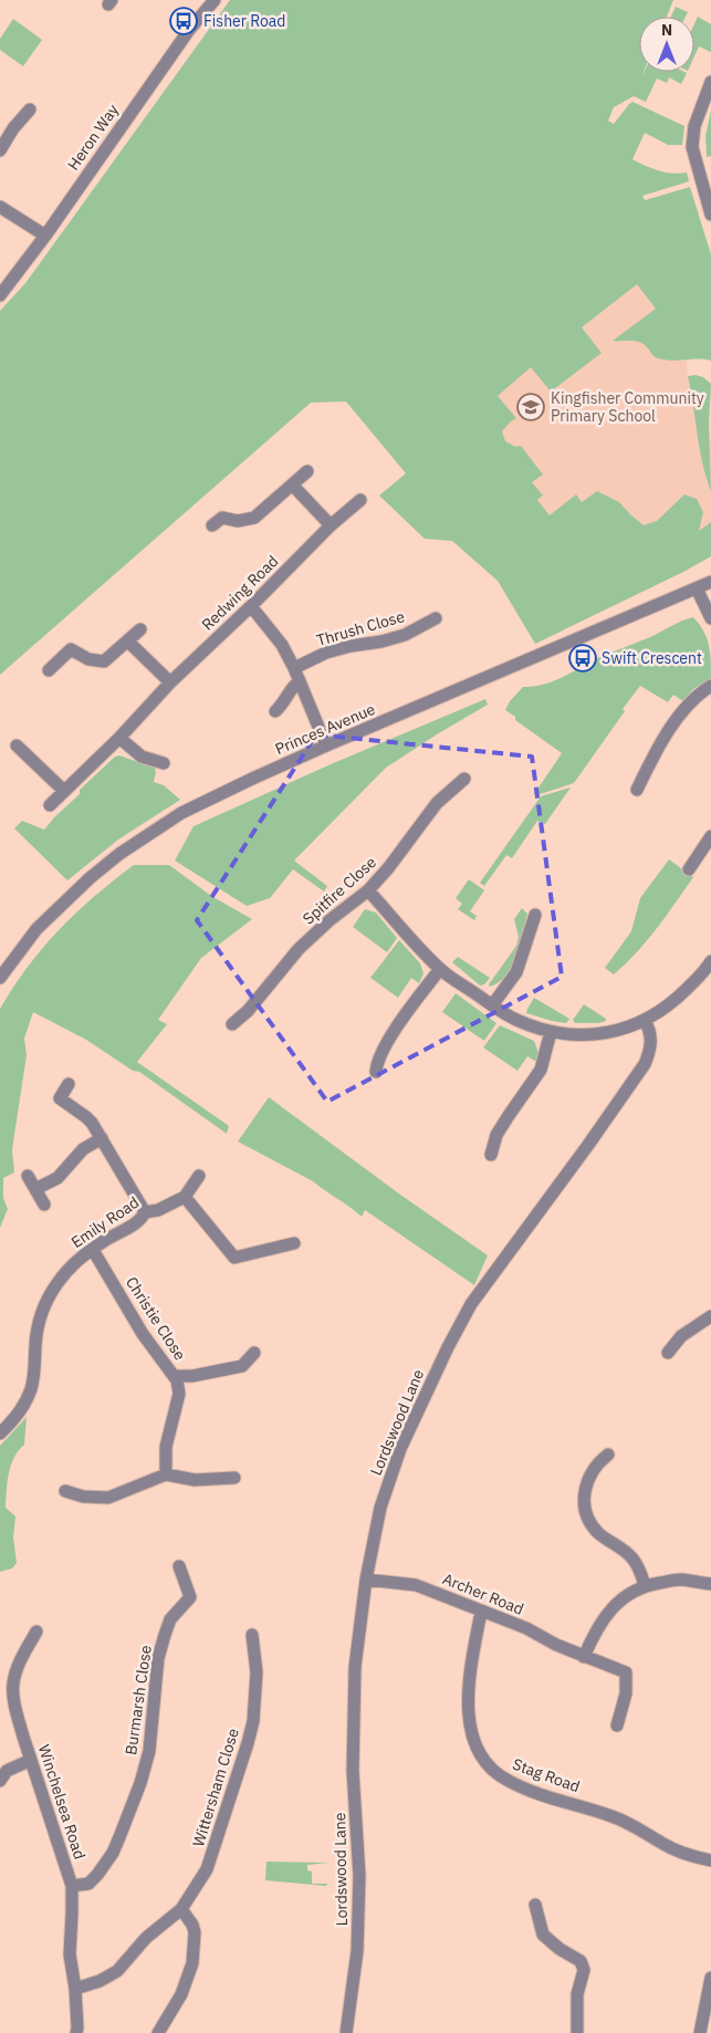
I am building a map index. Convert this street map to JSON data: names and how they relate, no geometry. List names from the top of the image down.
{
  "streets": {
    "street": [
      "Heron Way",
      "Redwing Road",
      "Thrush Close",
      "Princes Avenue",
      "Spitfire Close",
      "Emily Road",
      "Christie Close",
      "Lordswood Lane",
      "Archer Road",
      "Burmarsh Close",
      "Stag Road",
      "Wittersham Close",
      "Winchelsea Road"
    ]
  },
  "crossings": [
    ["Emily Road", "Christie Close"],
    ["Lordswood Lane", "Archer Road"],
    ["Archer Road", "Stag Road"],
    ["Burmarsh Close", "Winchelsea Road"],
    ["Wittersham Close", "Winchelsea Road"]
  ],
  "places": {
    "bus stop": ["Fisher Road", "Swift Crescent"],
    "school or university": ["Kingfisher Community Primary School"]
  },
  "north": "top"
}
